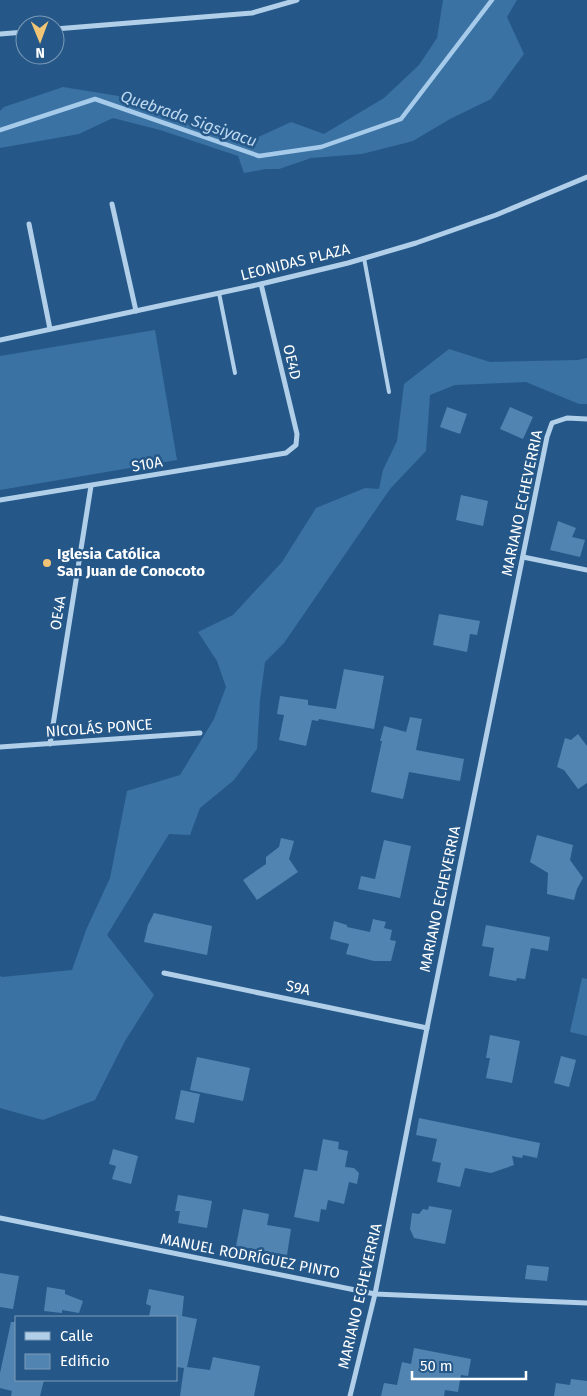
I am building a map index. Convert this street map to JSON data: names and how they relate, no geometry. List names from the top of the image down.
{
  "streets": {
    "street": [
      "LEONIDAS PLAZA",
      "OE4D",
      "S10A",
      "MARIANO ECHEVERRIA",
      "OE4A",
      "NICOLÁS PONCE",
      "S9A",
      "MANUEL RODRÍGUEZ PINTO"
    ]
  },
  "crossings": [
    ["LEONIDAS PLAZA", "OE4D"],
    ["OE4D", "S10A"],
    ["S10A", "OE4A"],
    ["MARIANO ECHEVERRIA", "S9A"],
    ["MARIANO ECHEVERRIA", "MANUEL RODRÍGUEZ PINTO"],
    ["OE4A", "NICOLÁS PONCE"]
  ],
  "water": ["Quebrada Sigsiyacu"],
  "places": ["Iglesia Católica San Juan de Conocoto"],
  "legend": ["Calle", "Edificio"],
  "scale_bar": "50 m",
  "north": "bottom"
}
